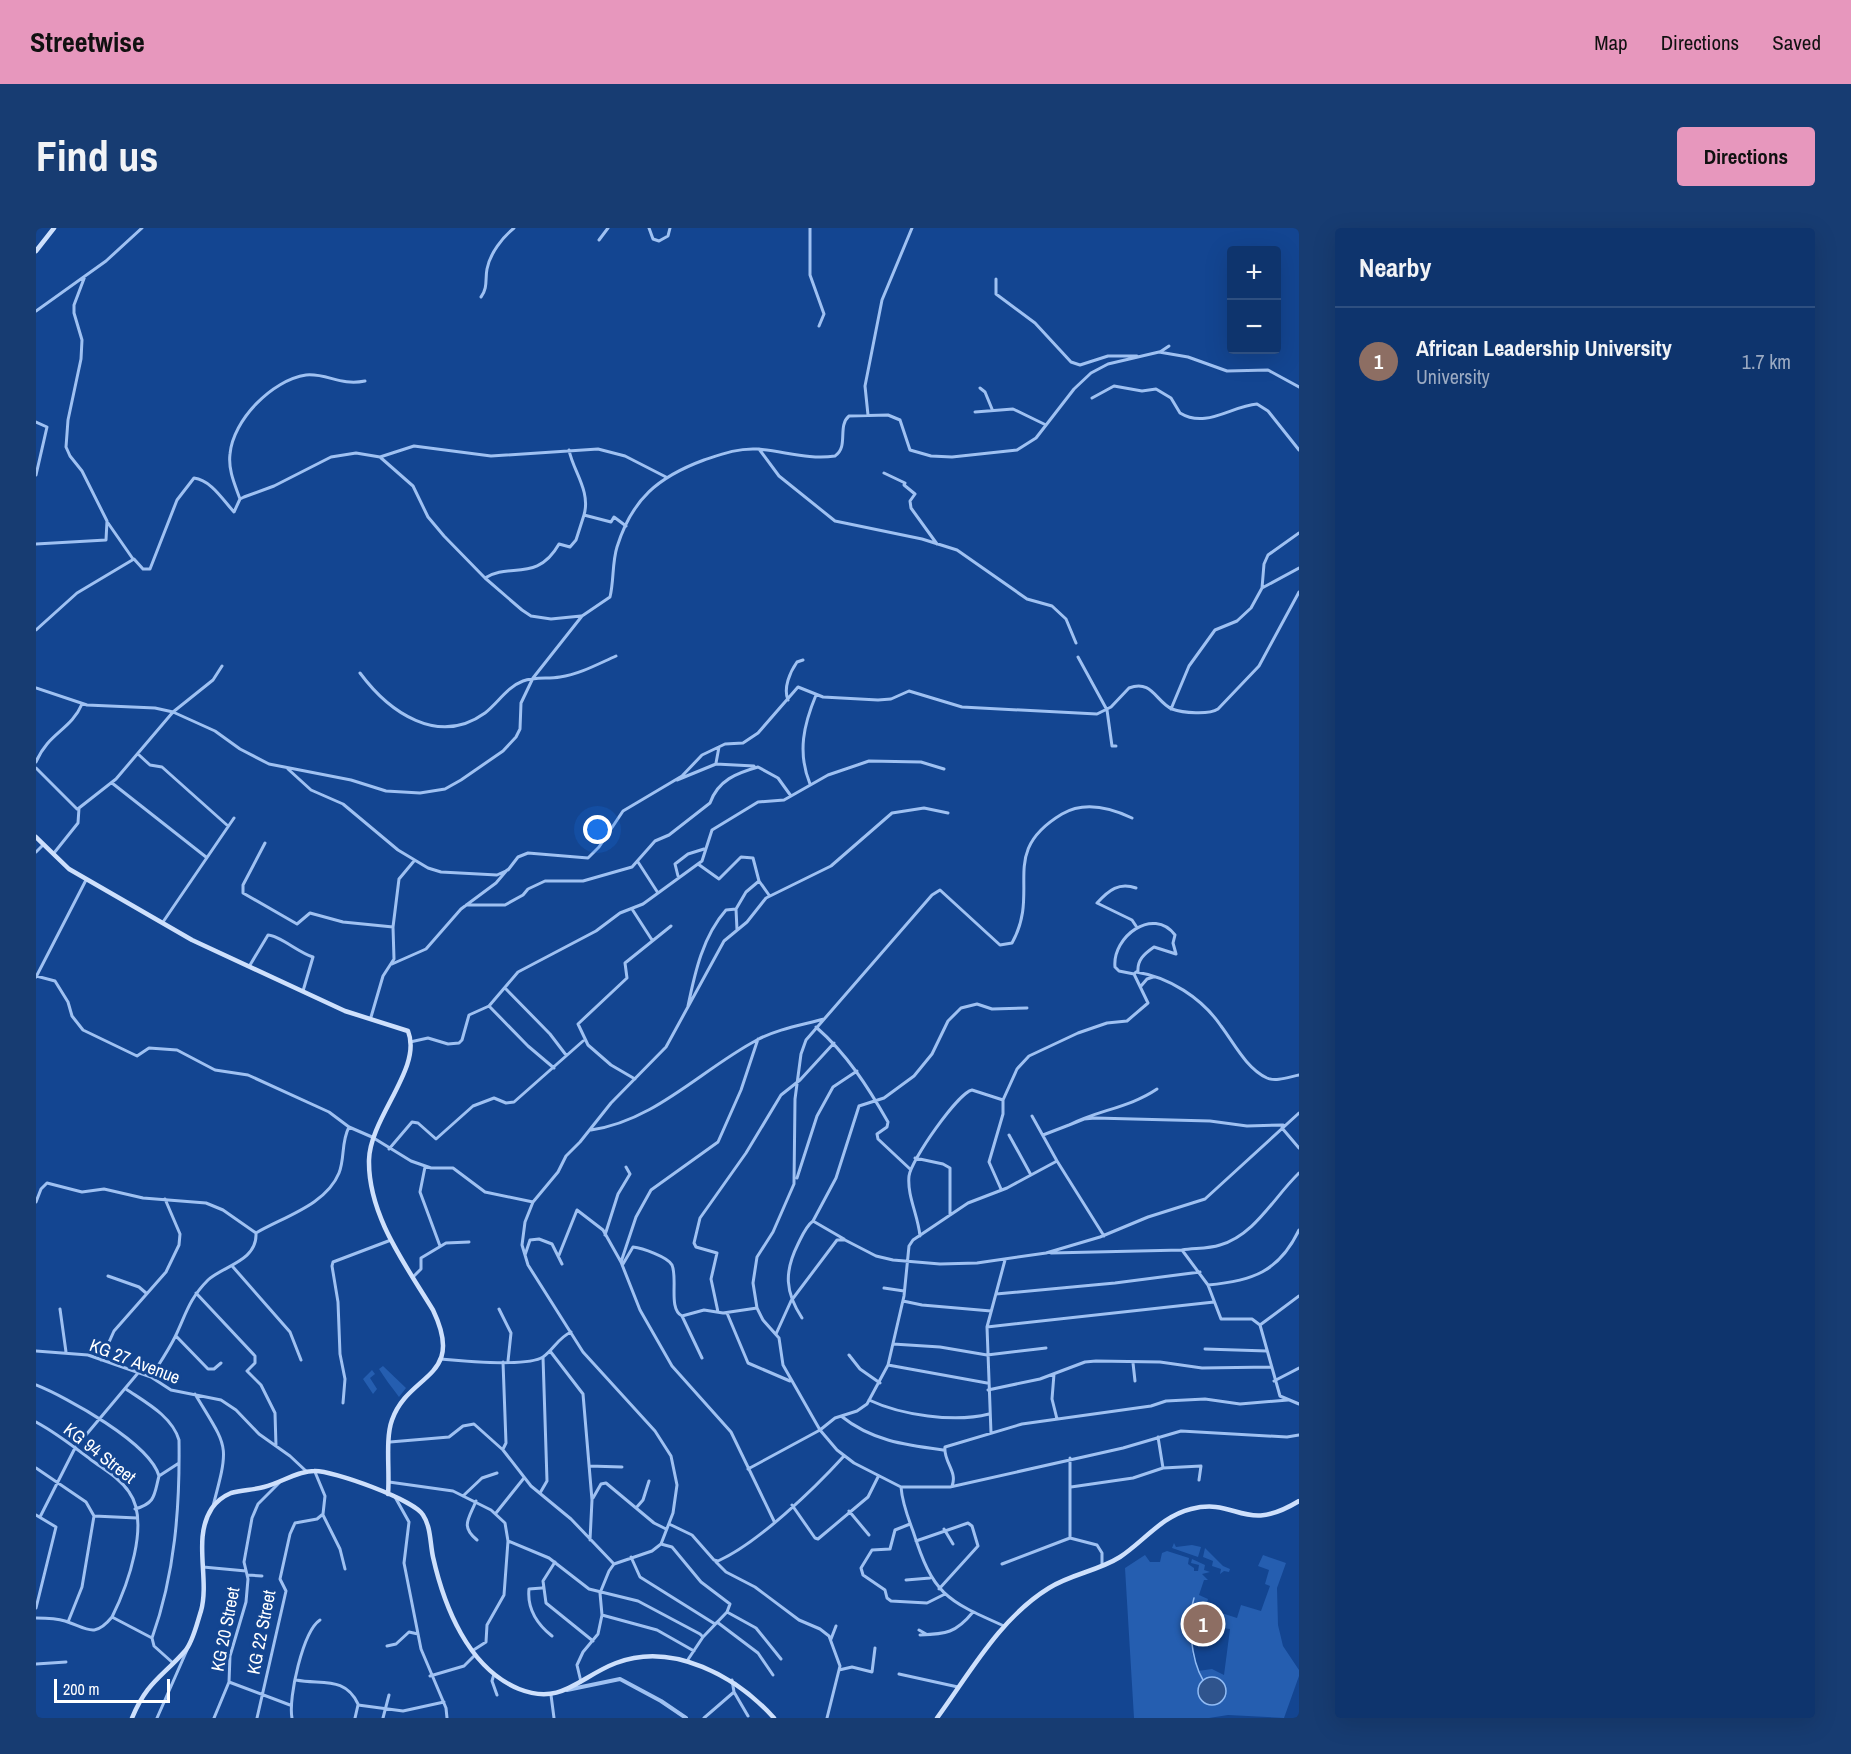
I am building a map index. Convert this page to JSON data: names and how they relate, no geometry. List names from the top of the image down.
{
  "streets": {
    "street": [
      "KG 27 Avenue",
      "KG 94 Street",
      "KG 20 Street",
      "KG 22 Street"
    ]
  },
  "scale_bar": "200 m",
  "page": {
    "header": "Streetwise",
    "nav": ["Map", "Directions", "Saved"],
    "buttons": "Directions",
    "title": "Find us",
    "heading": "Nearby",
    "map_buttons": ["+", "−"],
    "list": [
      {
        "mark": "1",
        "name": "African Leadership University",
        "note": "University",
        "value": "1.7 km"
      }
    ],
    "pins": "1",
    "scale": "200 m"
  }
}
